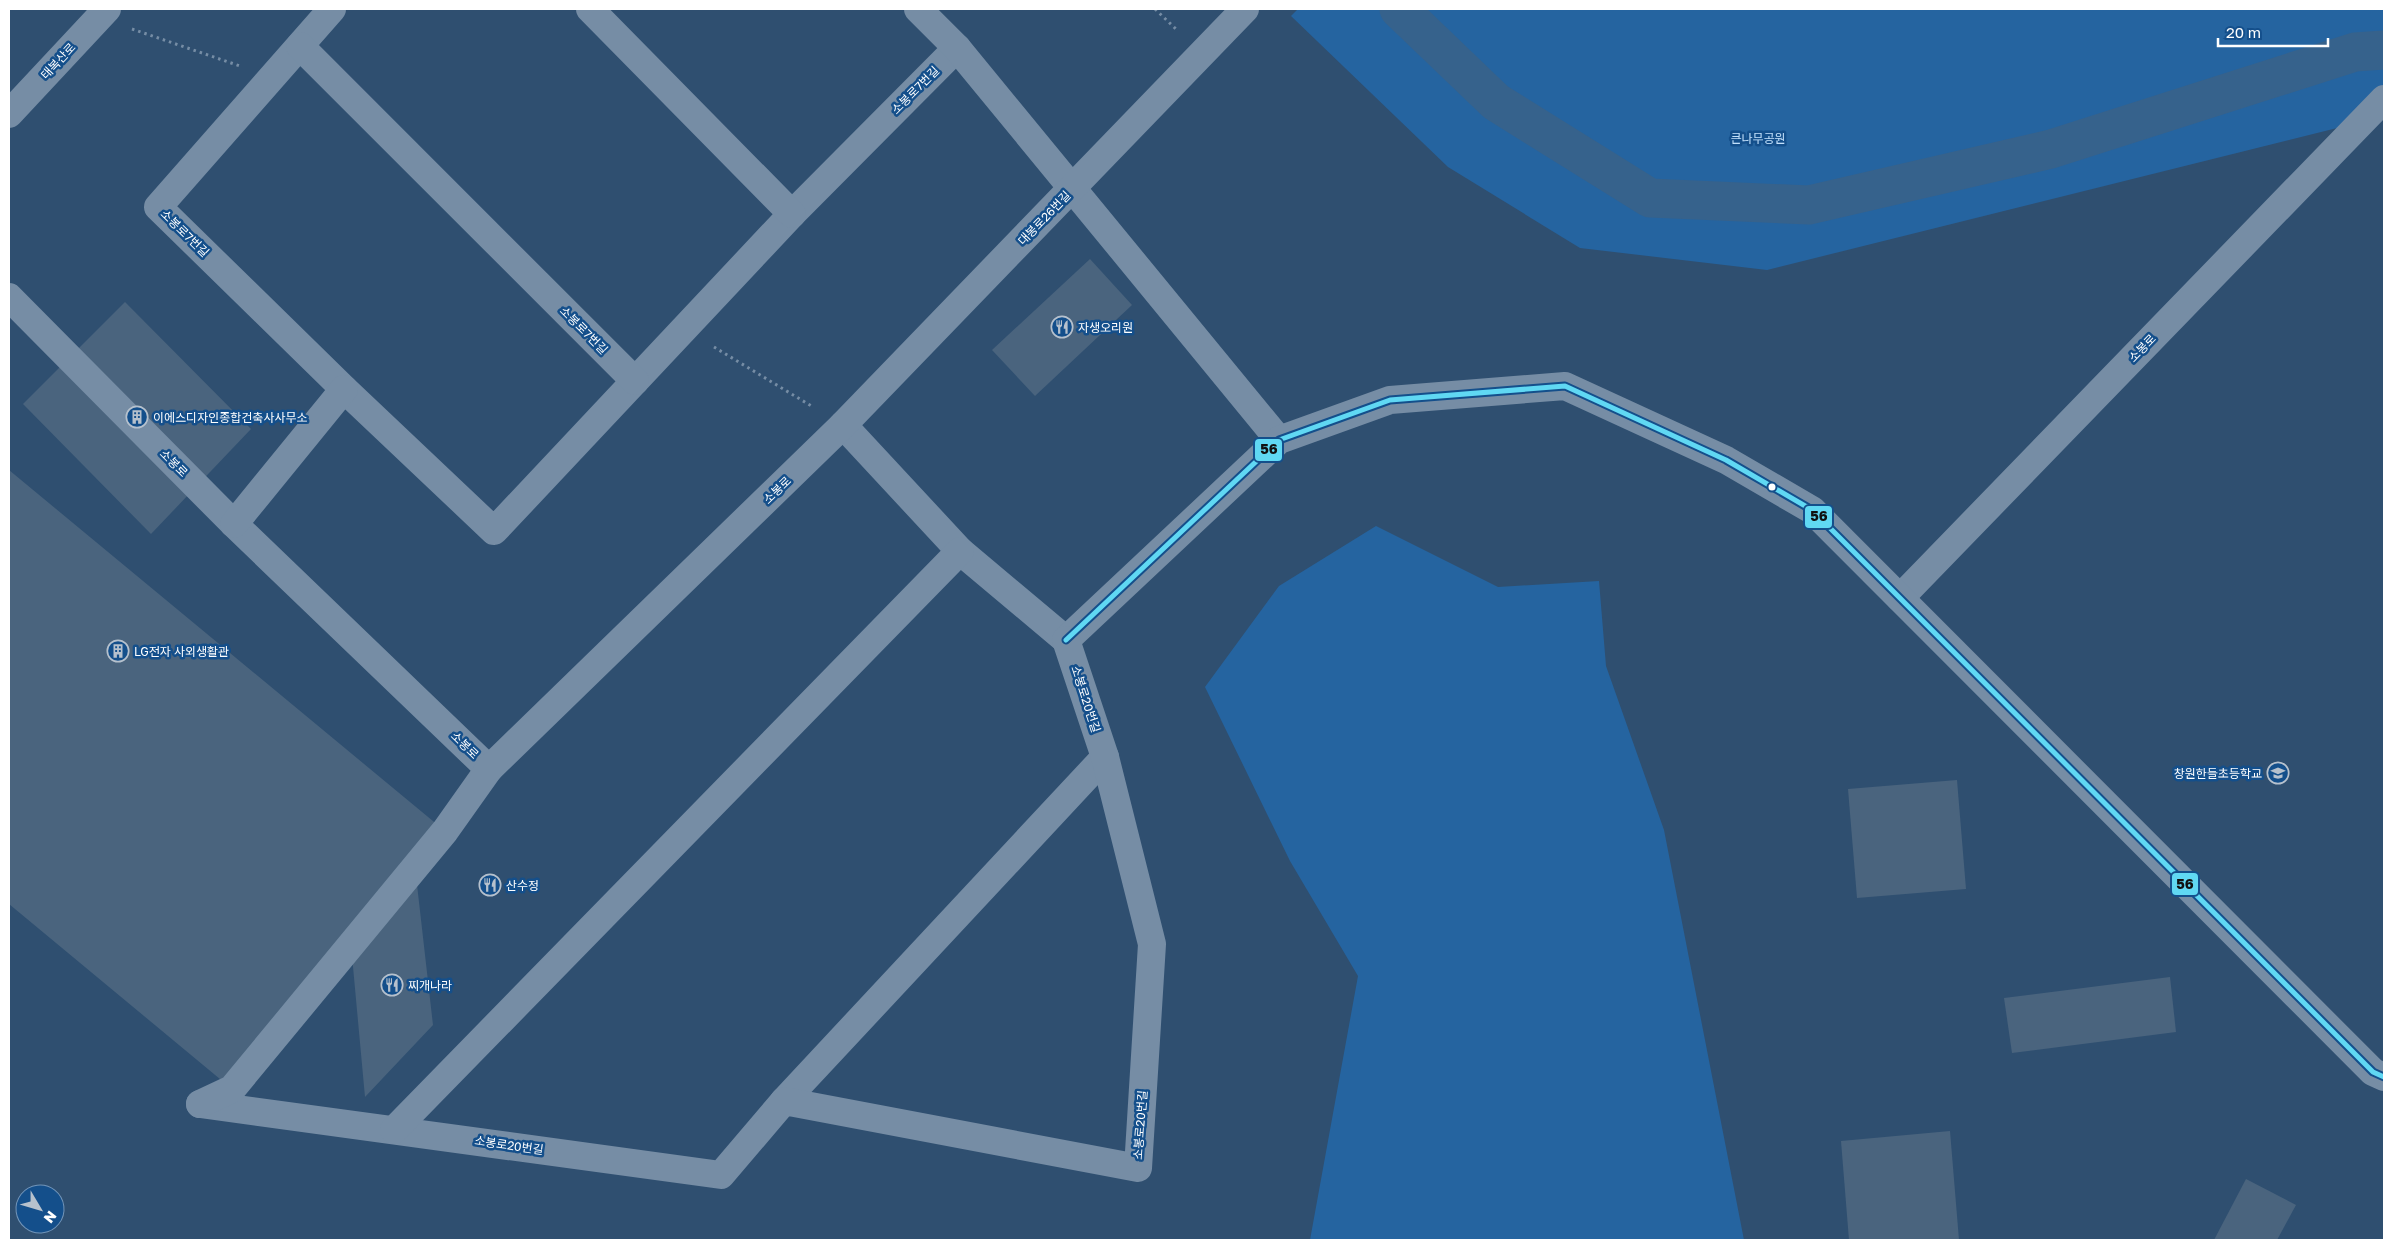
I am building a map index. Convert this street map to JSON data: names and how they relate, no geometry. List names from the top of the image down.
{
  "streets": {
    "street": [
      "태복산로",
      "소봉로7번길",
      "대봉로26번길",
      "소봉로",
      "소봉로20번길"
    ]
  },
  "crossings": [
    ["대봉로26번길", "소봉로"],
    ["소봉로", "소봉로20번길"]
  ],
  "parks": ["큰나무공원"],
  "places": {
    "restaurant": ["자생오리원", "산수정", "찌개나라"],
    "building": ["이에스디자인종합건축사사무소", "LG전자 사외생활관"],
    "school or university": ["창원한들초등학교"]
  },
  "lines": ["transit line 56"],
  "scale_bar": "20 m",
  "north": "bottom right"
}
